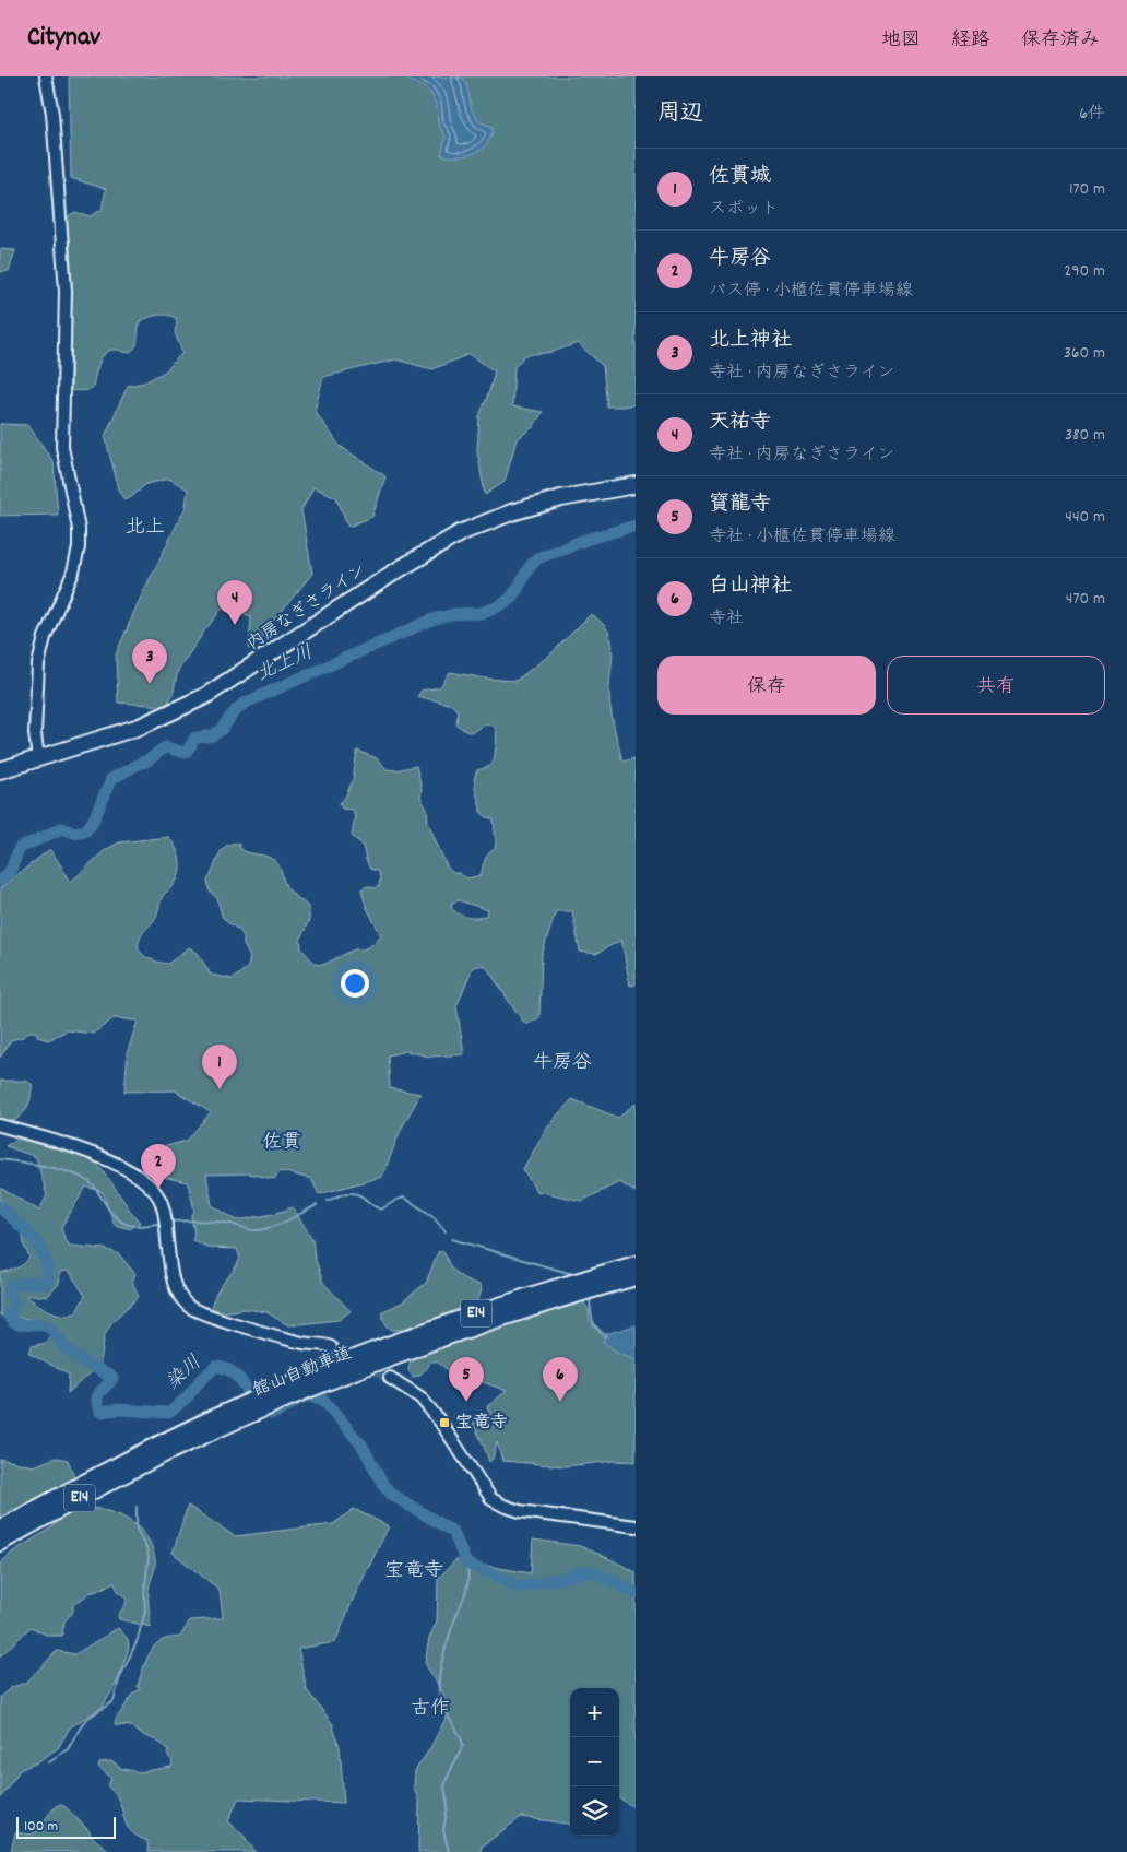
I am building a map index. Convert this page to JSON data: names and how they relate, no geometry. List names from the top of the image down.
{
  "streets": {
    "highway": ["内房なぎさライン", "E14", "館山自動車道"]
  },
  "districts": [
    "北上",
    "牛房谷",
    "佐貫",
    "宝竜寺",
    "古作"
  ],
  "water": ["北上川", "染川"],
  "places": {
    "transit": ["宝竜寺"]
  },
  "scale_bar": "100 m",
  "page": {
    "header": "Citynav",
    "nav": ["地図", "経路", "保存済み"],
    "heading": ["周辺", "6件"],
    "list": [
      {
        "mark": "1",
        "name": "佐貫城",
        "note": "スポット",
        "value": "170 m"
      },
      {
        "mark": "2",
        "name": "牛房谷",
        "note": "バス停 · 小櫃佐貫停車場線",
        "value": "290 m"
      },
      {
        "mark": "3",
        "name": "北上神社",
        "note": "寺社 · 内房なぎさライン",
        "value": "360 m"
      },
      {
        "mark": "4",
        "name": "天祐寺",
        "note": "寺社 · 内房なぎさライン",
        "value": "380 m"
      },
      {
        "mark": "5",
        "name": "寳龍寺",
        "note": "寺社 · 小櫃佐貫停車場線",
        "value": "440 m"
      },
      {
        "mark": "6",
        "name": "白山神社",
        "note": "寺社",
        "value": "470 m"
      }
    ],
    "pins": [
      "4",
      "3",
      "1",
      "2",
      "5",
      "6"
    ],
    "buttons": ["保存", "共有"],
    "map_buttons": ["+", "−"],
    "scale": "100 m"
  }
}
